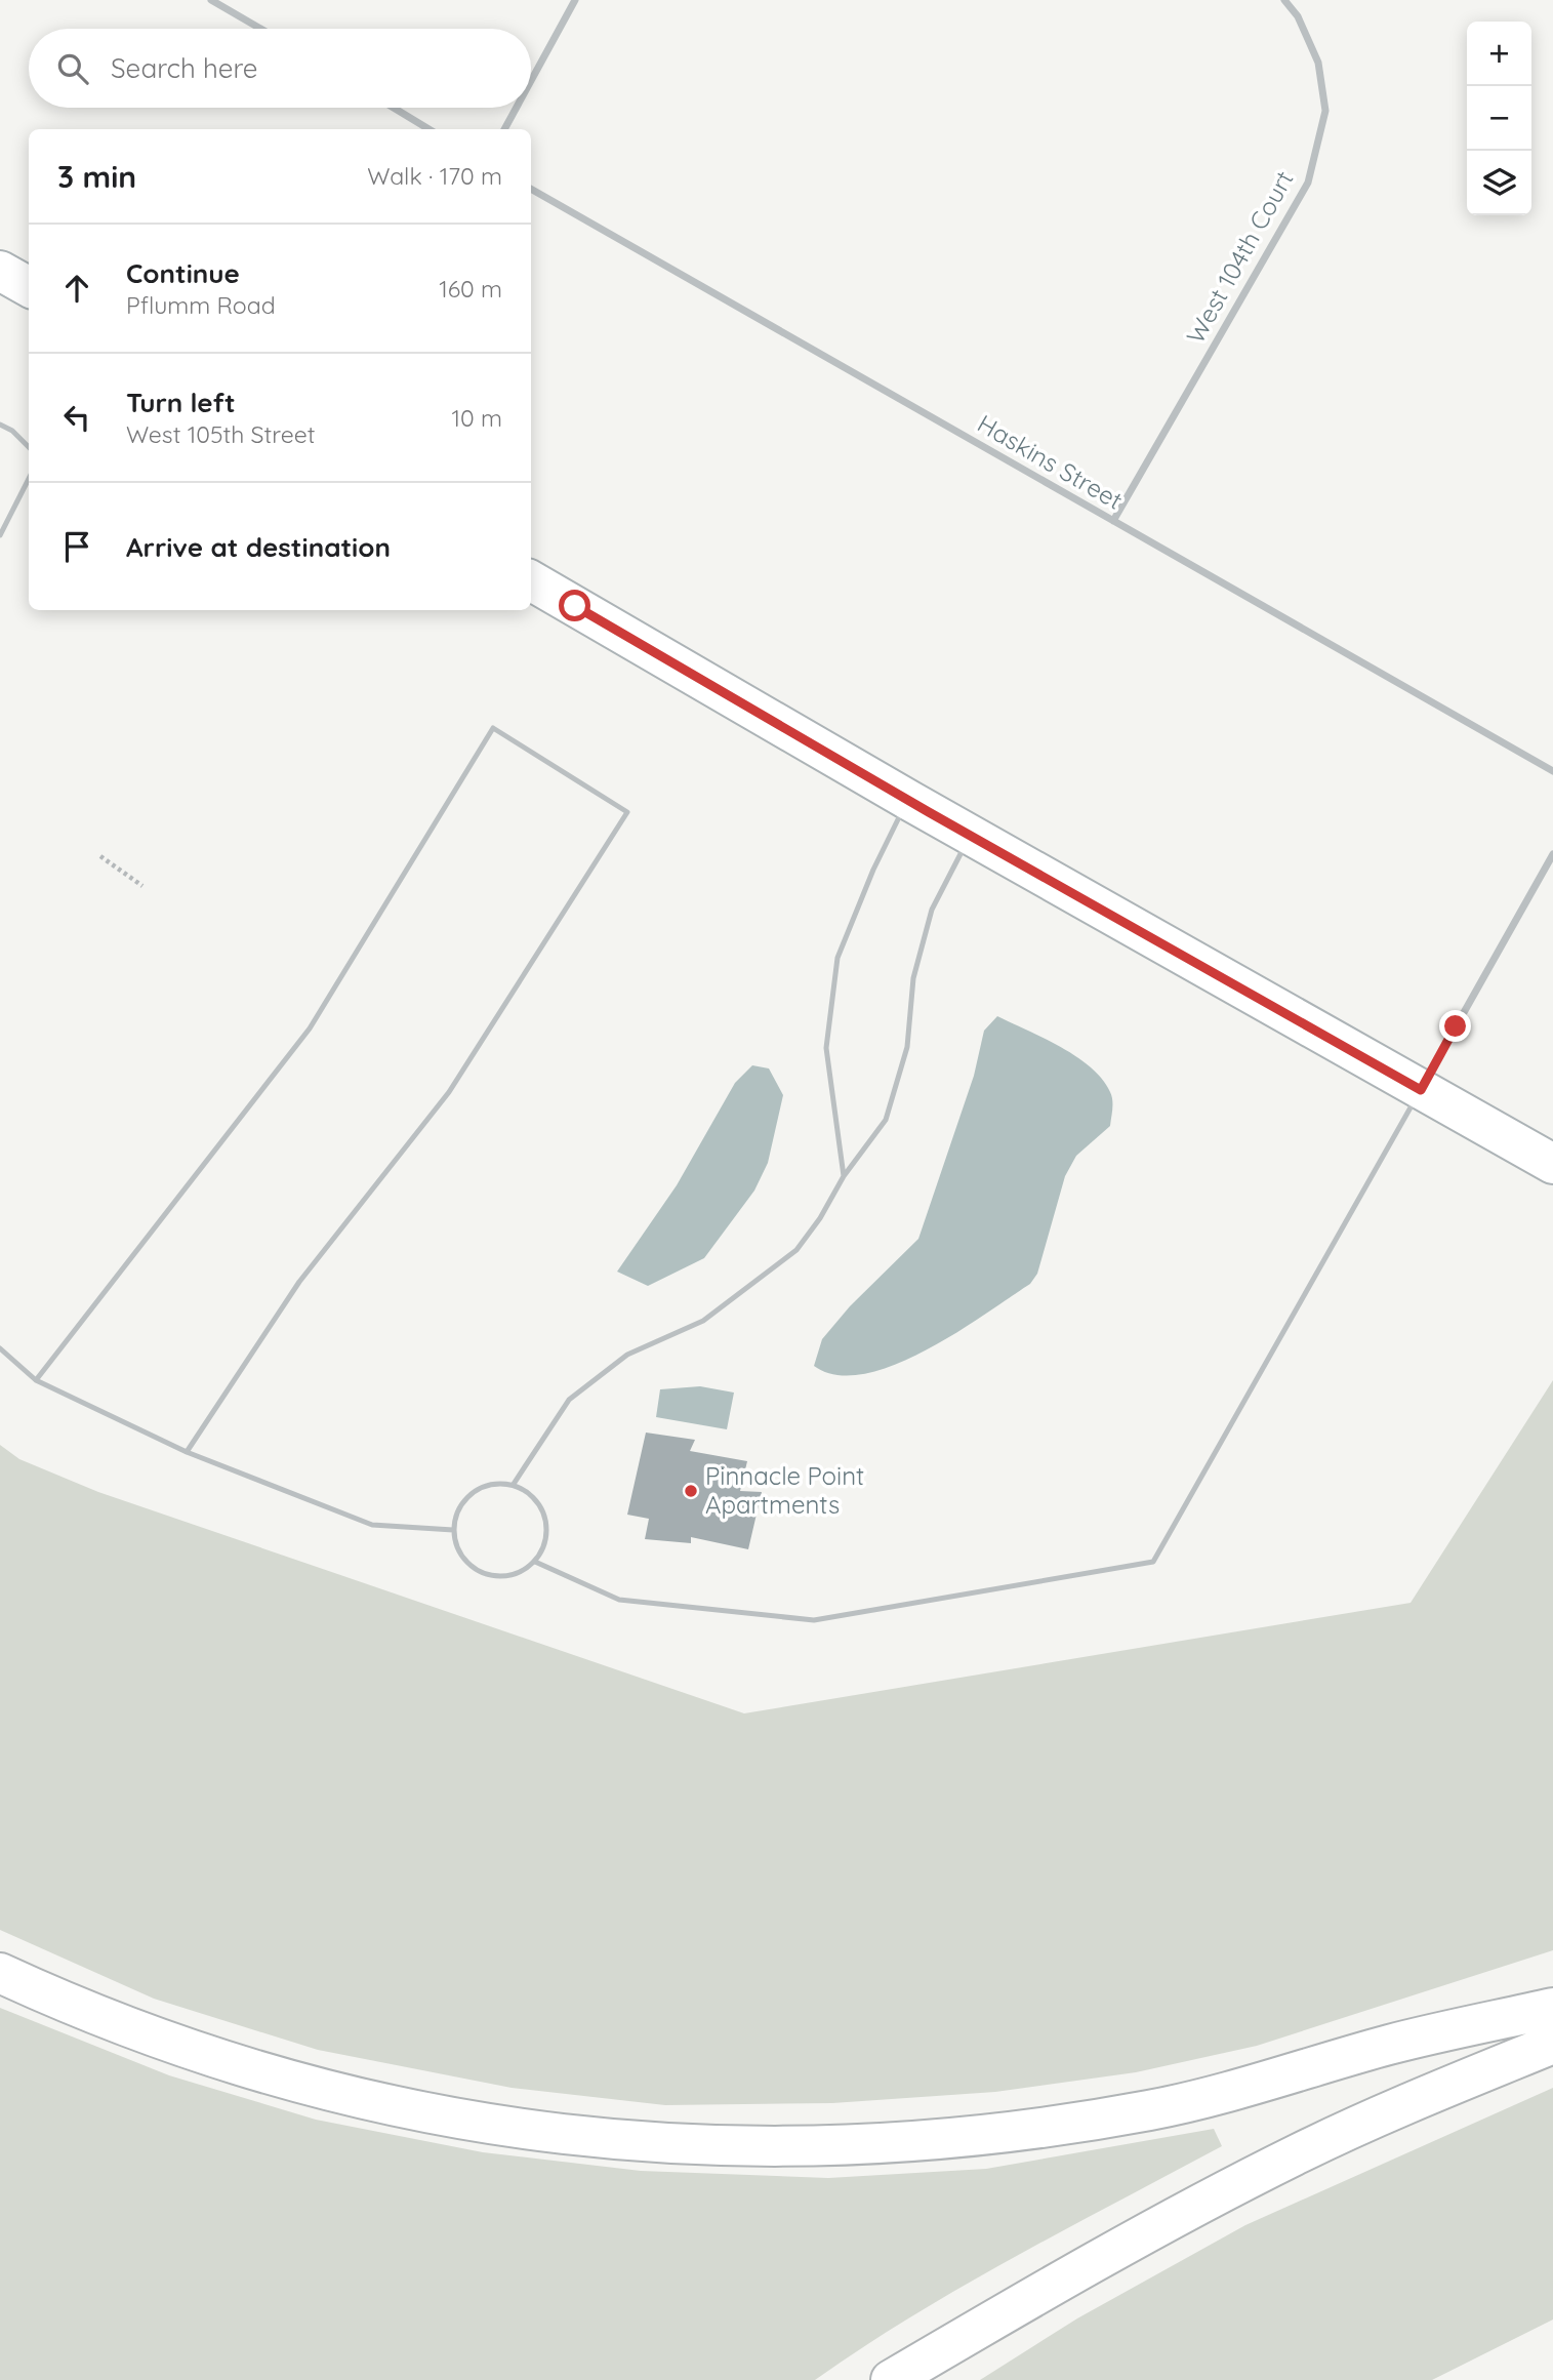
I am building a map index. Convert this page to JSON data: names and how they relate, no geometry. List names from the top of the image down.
{
  "streets": {
    "street": ["West 104th Court", "Haskins Street"]
  },
  "crossings": [
    ["West 104th Court", "Haskins Street"]
  ],
  "places": ["Pinnacle Point Apartments"],
  "page": {
    "map_buttons": ["+", "−"],
    "search": "Search here",
    "heading": ["3 min", "Walk · 170 m"],
    "list": [
      ["Continue", "Pflumm Road", "160 m"],
      ["Turn left", "West 105th Street", "10 m"],
      "Arrive at destination"
    ]
  }
}
